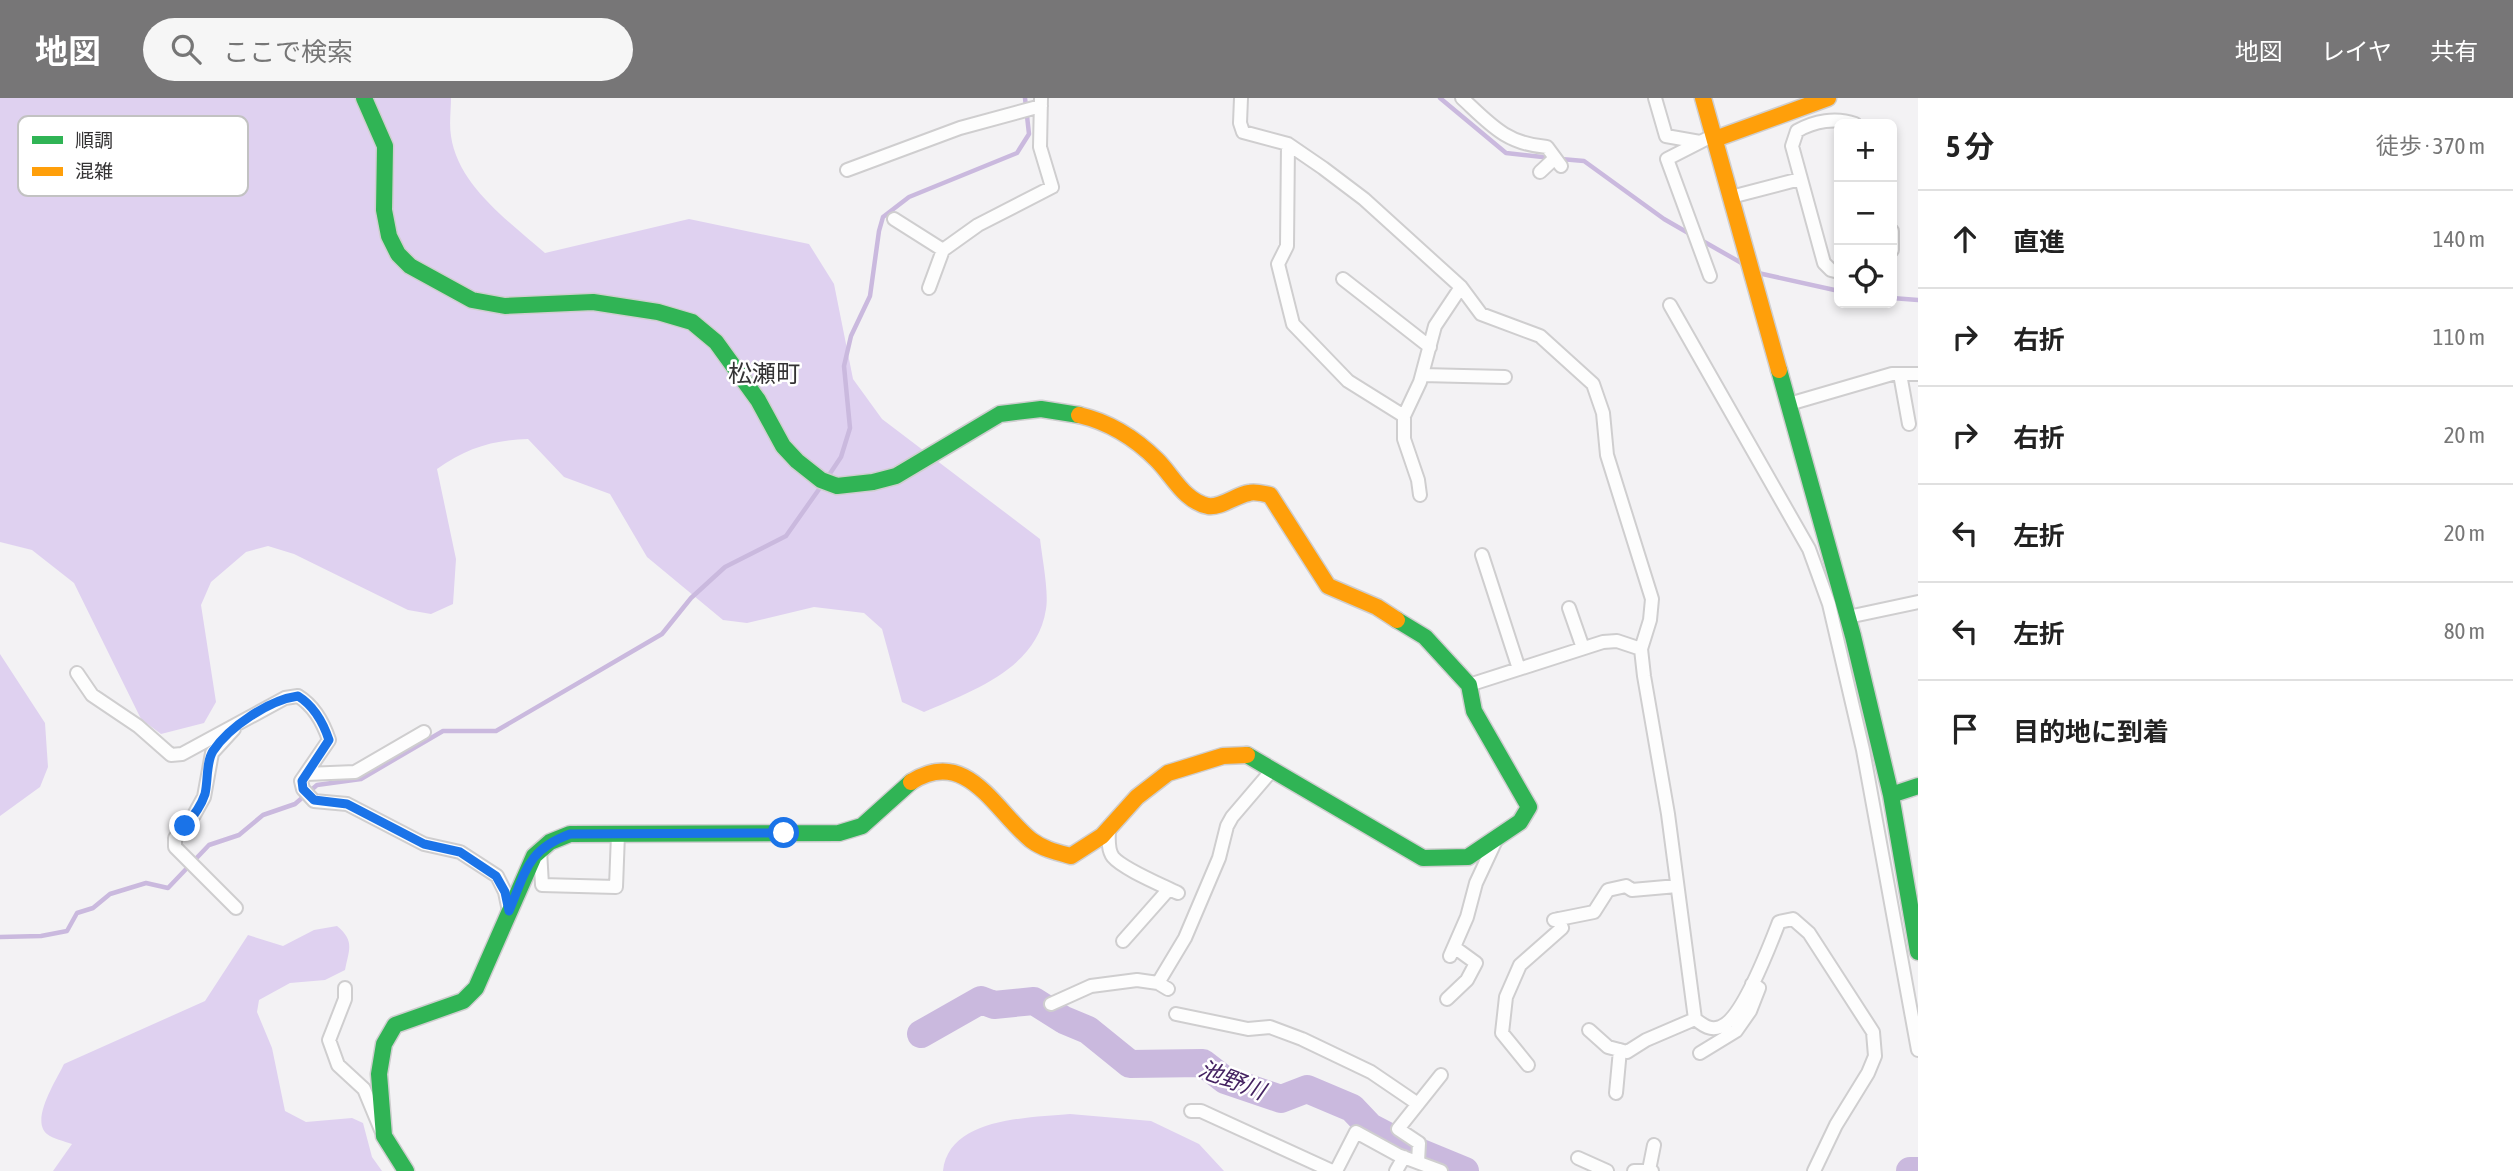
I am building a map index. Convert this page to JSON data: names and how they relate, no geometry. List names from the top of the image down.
{
  "districts": ["松瀬町"],
  "water": ["池野川"],
  "legend": ["順調", "混雑"],
  "page": {
    "header": "地図",
    "search": "ここで検索",
    "nav": ["地図", "レイヤ", "共有"],
    "heading": ["5 分", "徒歩 · 370 m"],
    "map_buttons": ["+", "−"],
    "list": [
      ["直進", "140 m"],
      ["右折", "110 m"],
      ["右折", "20 m"],
      ["左折", "20 m"],
      ["左折", "80 m"],
      "目的地に到着"
    ]
  }
}
